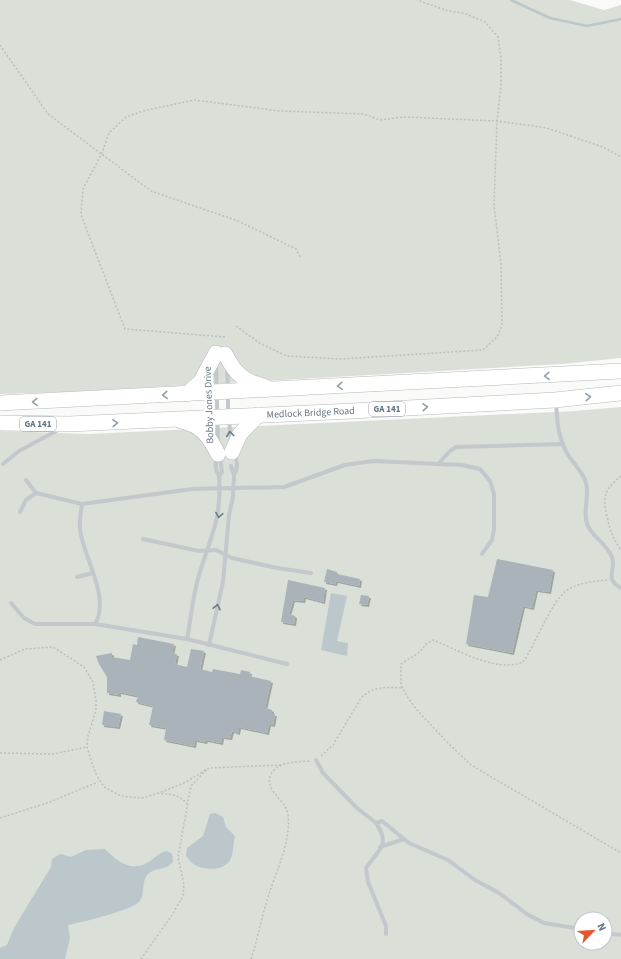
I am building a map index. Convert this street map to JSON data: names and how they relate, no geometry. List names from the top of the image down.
{
  "streets": {
    "highway": ["GA 141", "Medlock Bridge Road"],
    "lane": ["Bobby Jones Drive"]
  },
  "crossings": [
    ["Bobby Jones Drive", "GA 141"],
    ["Bobby Jones Drive", "Medlock Bridge Road"]
  ],
  "north": "top right"
}
